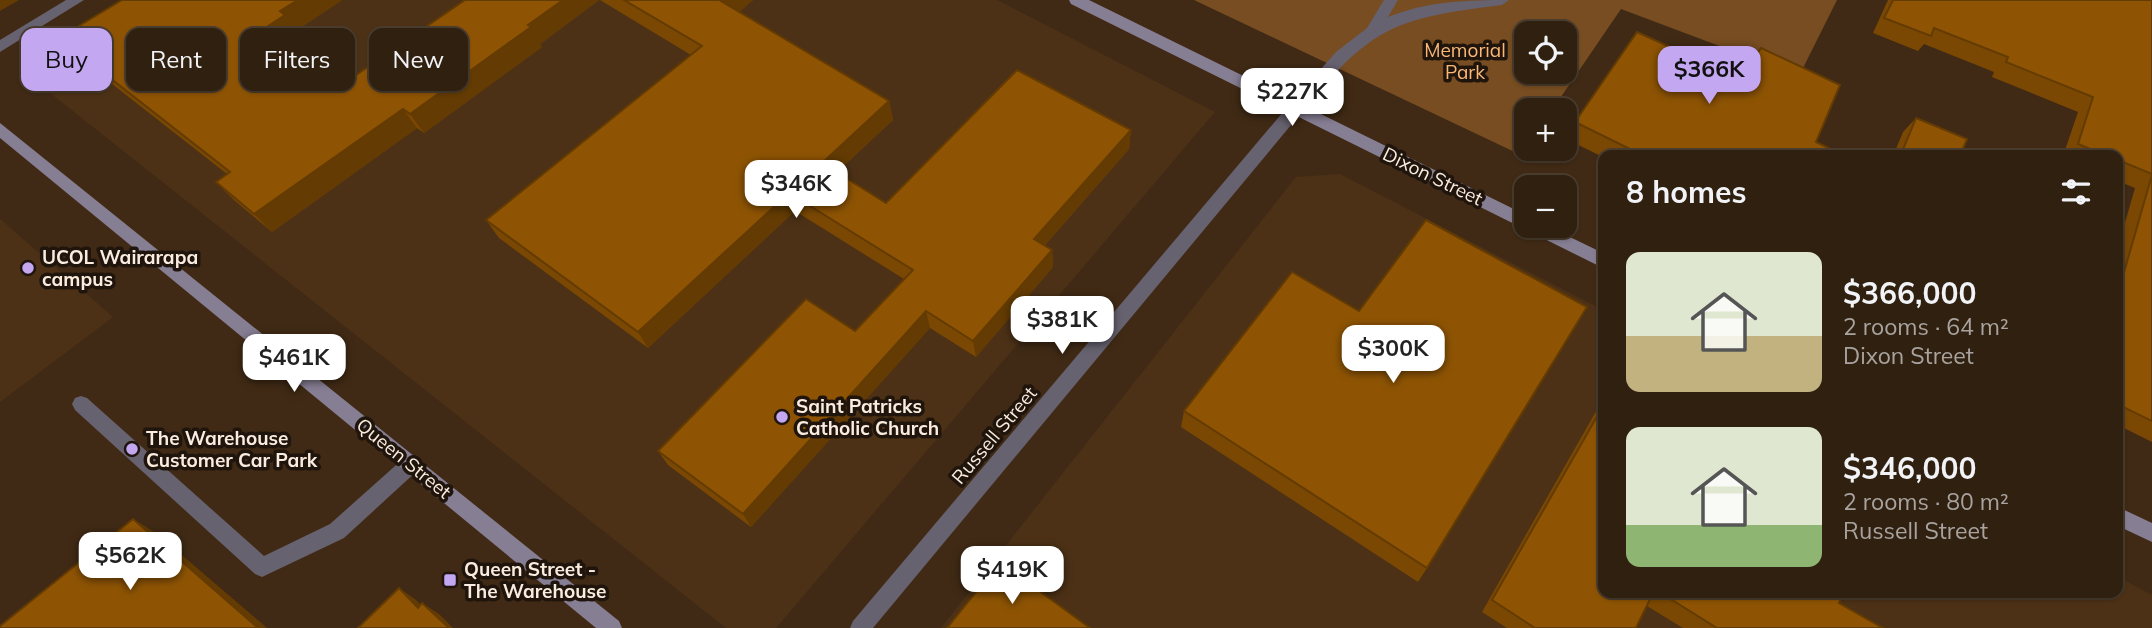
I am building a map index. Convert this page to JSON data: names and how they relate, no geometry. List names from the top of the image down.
{
  "streets": {
    "street": ["Dixon Street", "Russell Street", "Queen Street"]
  },
  "crossings": [
    ["Dixon Street", "Russell Street"]
  ],
  "parks": ["Memorial Park"],
  "places": {
    "other": ["UCOL Wairarapa campus", "Saint Patricks Catholic Church", "The Warehouse Customer Car Park"],
    "transit": ["Queen Street - The Warehouse"]
  },
  "page": {
    "map_buttons": ["+", "−"],
    "chip": [
      "Buy",
      "Rent",
      "Filters",
      "New"
    ],
    "price": [
      "$366K",
      "$227K",
      "$346K",
      "$381K",
      "$300K",
      "$461K",
      "$562K",
      "$419K"
    ],
    "heading": "8 homes",
    "list": [
      {
        "name": "$366,000",
        "note": "2 rooms · 64 m² · Dixon Street"
      },
      {
        "name": "$346,000",
        "note": "2 rooms · 80 m² · Russell Street"
      }
    ]
  }
}
